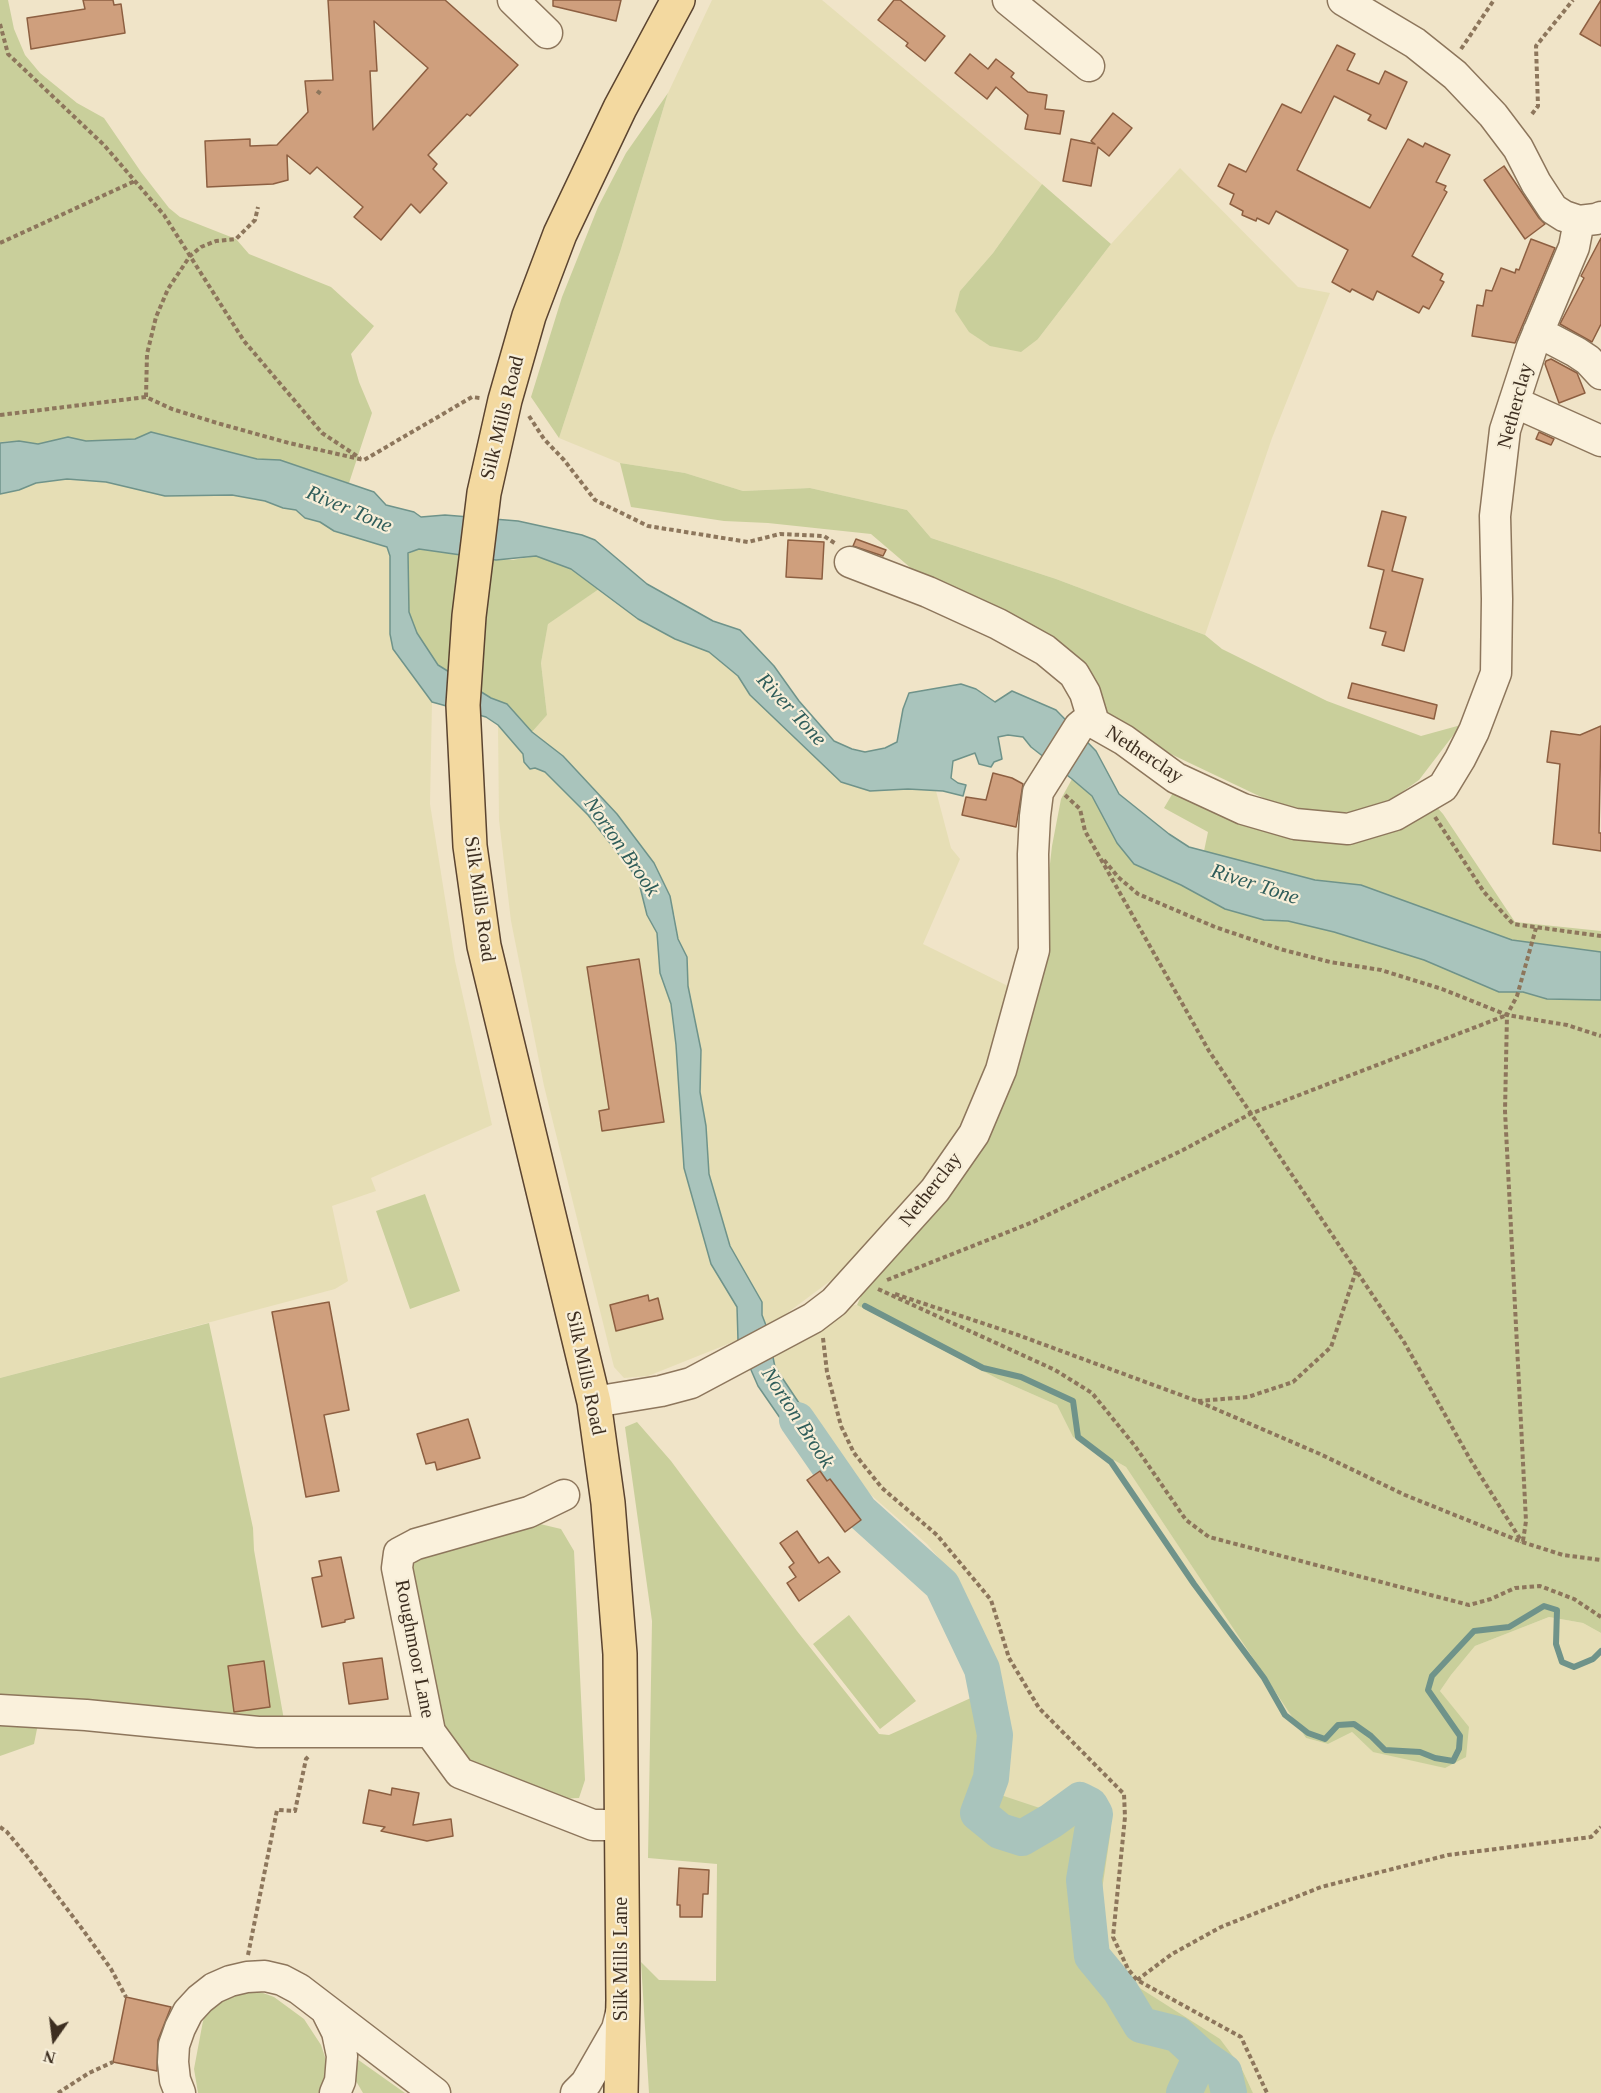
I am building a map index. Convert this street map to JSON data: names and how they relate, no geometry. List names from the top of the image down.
{
  "streets": {
    "main road": ["Silk Mills Road", "Silk Mills Lane"],
    "street": ["Netherclay", "Roughmoor Lane"]
  },
  "crossings": [
    ["Netherclay", "Silk Mills Road"],
    ["Silk Mills Road", "Roughmoor Lane"],
    ["Silk Mills Road", "Silk Mills Lane"],
    ["Roughmoor Lane", "Silk Mills Lane"]
  ],
  "water": ["River Tone", "Norton Brook"],
  "north": "bottom"
}
